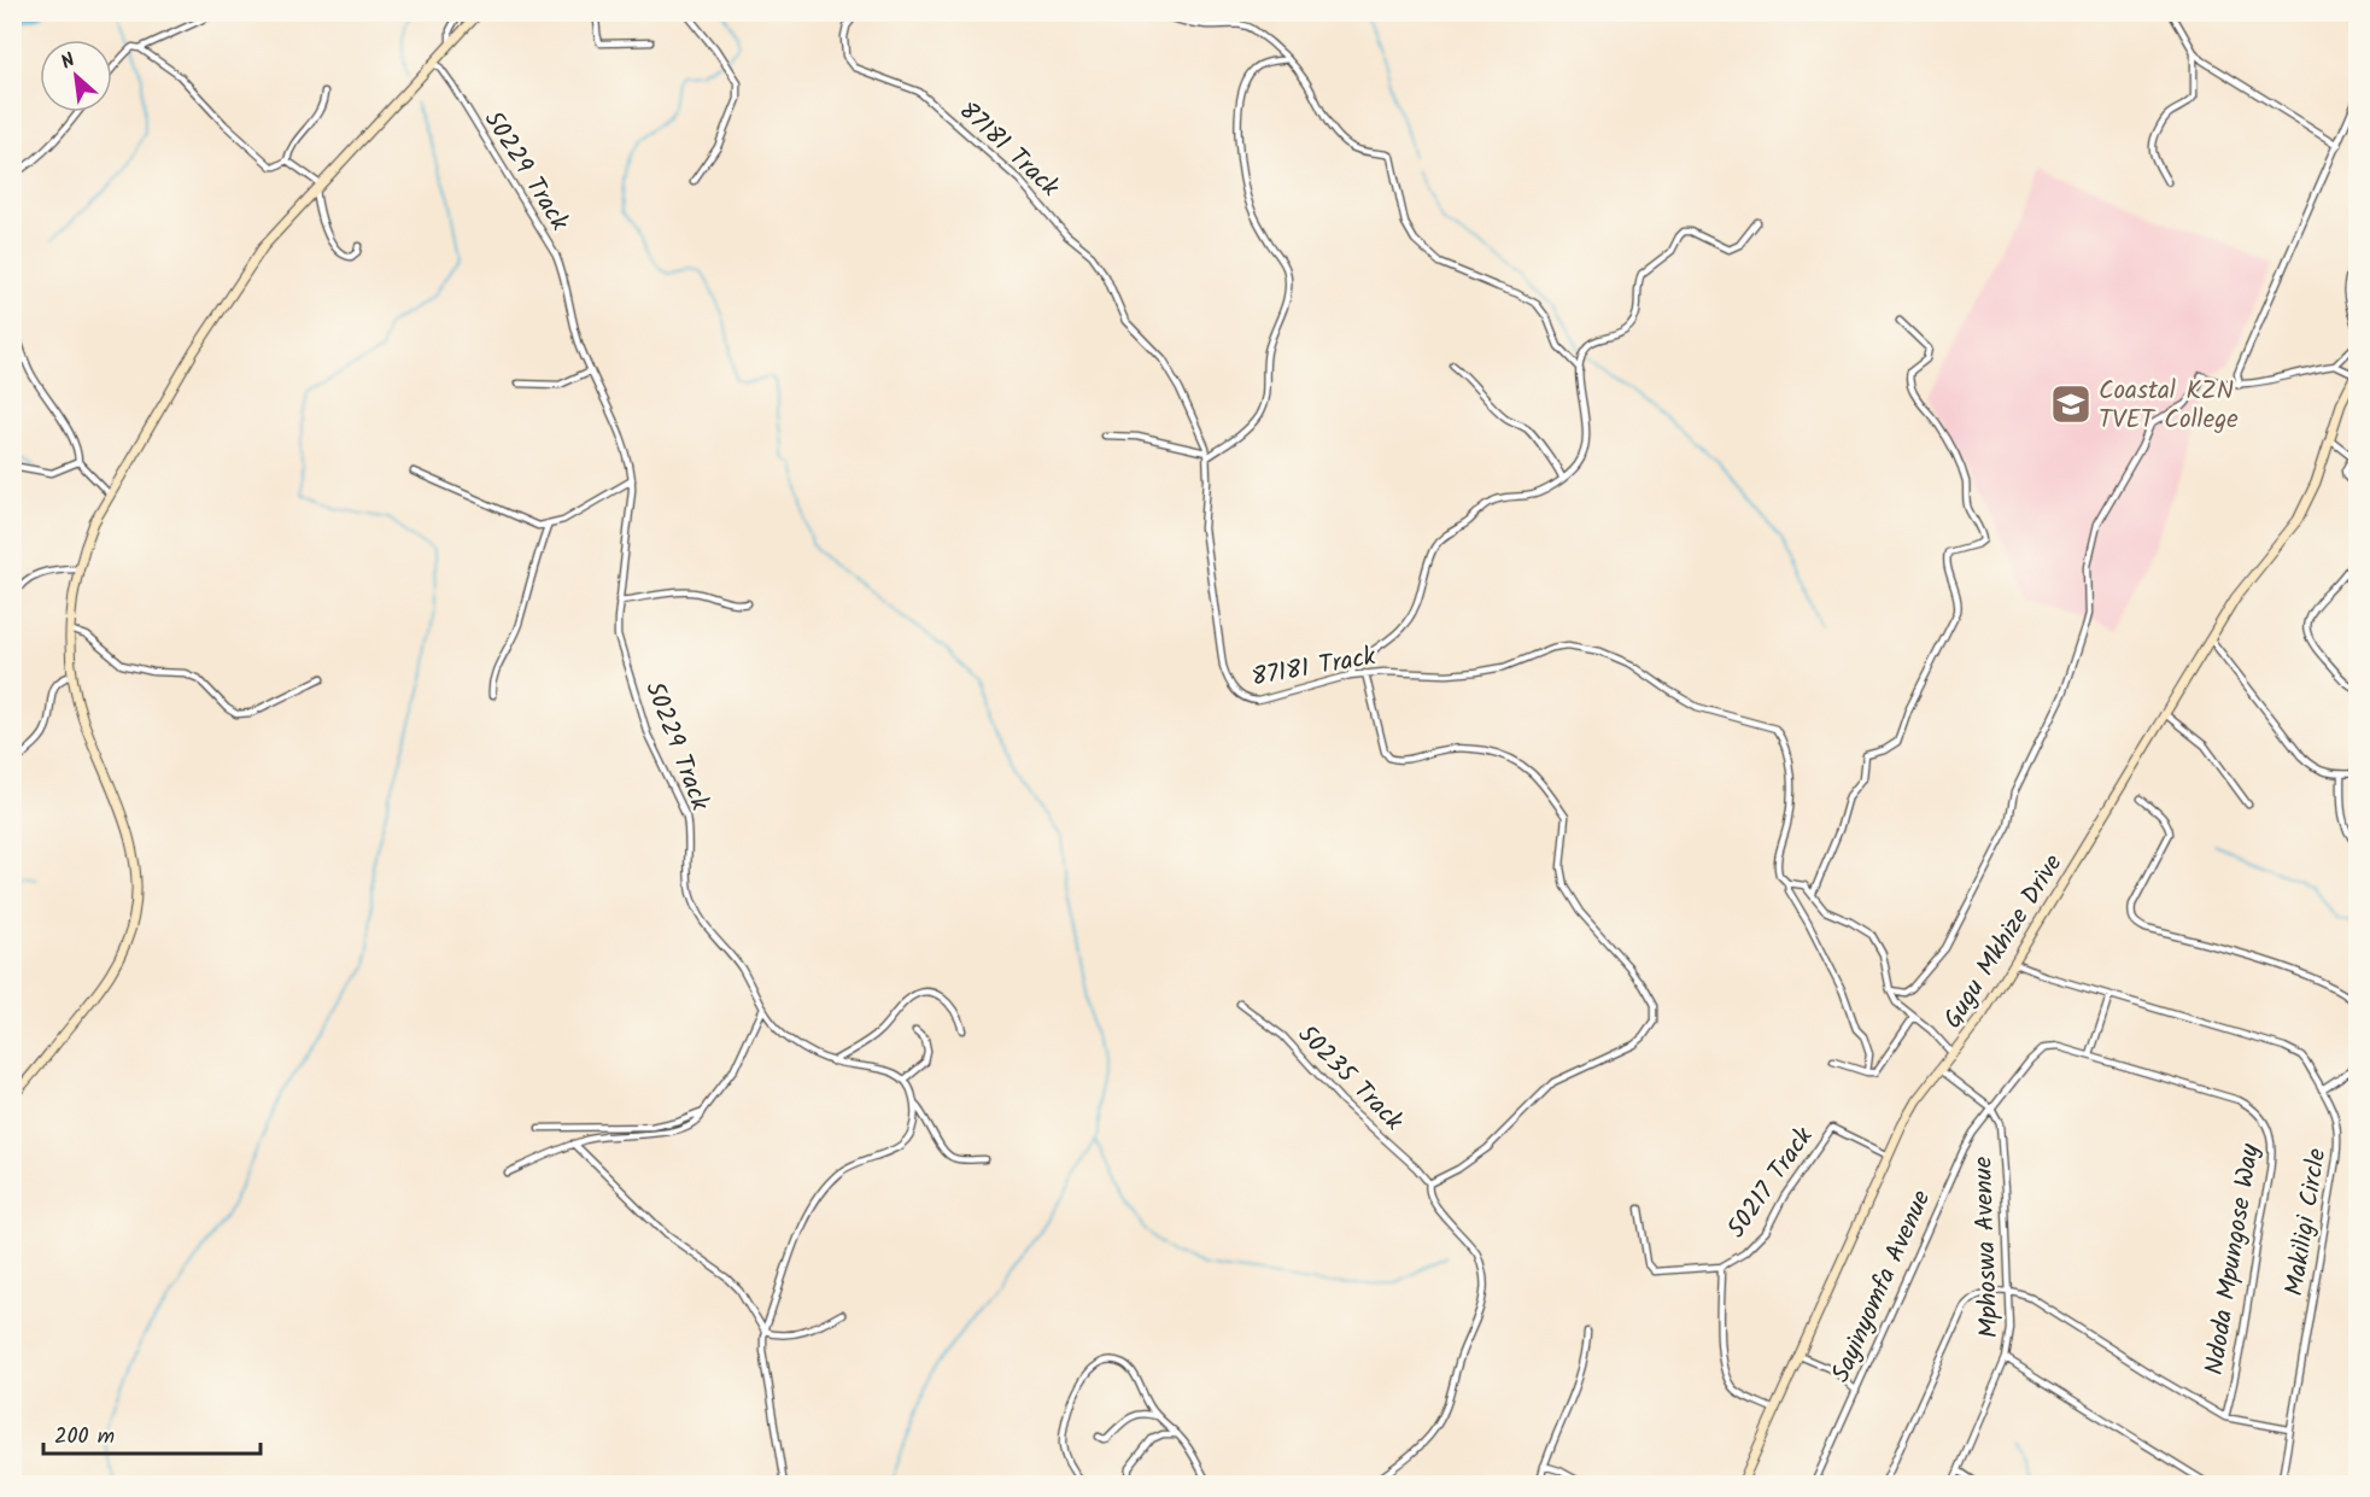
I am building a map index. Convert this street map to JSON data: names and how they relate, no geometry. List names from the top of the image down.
{
  "streets": {
    "street": [
      "87181 Track",
      "50229 Track",
      "Gugu Mkhize Drive",
      "50235 Track",
      "50217 Track",
      "Makiligi Circle",
      "Mphoswa Avenue",
      "Ndoda Mpungose Way",
      "Sayinyomfa Avenue"
    ]
  },
  "crossings": [
    ["Gugu Mkhize Drive", "50217 Track"],
    ["Gugu Mkhize Drive", "Makiligi Circle"],
    ["Mphoswa Avenue", "Ndoda Mpungose Way"],
    ["Mphoswa Avenue", "Sayinyomfa Avenue"],
    ["Ndoda Mpungose Way", "Sayinyomfa Avenue"]
  ],
  "places": {
    "school or university": ["Coastal KZN TVET College"]
  },
  "scale_bar": "200 m",
  "north": "top left"
}
